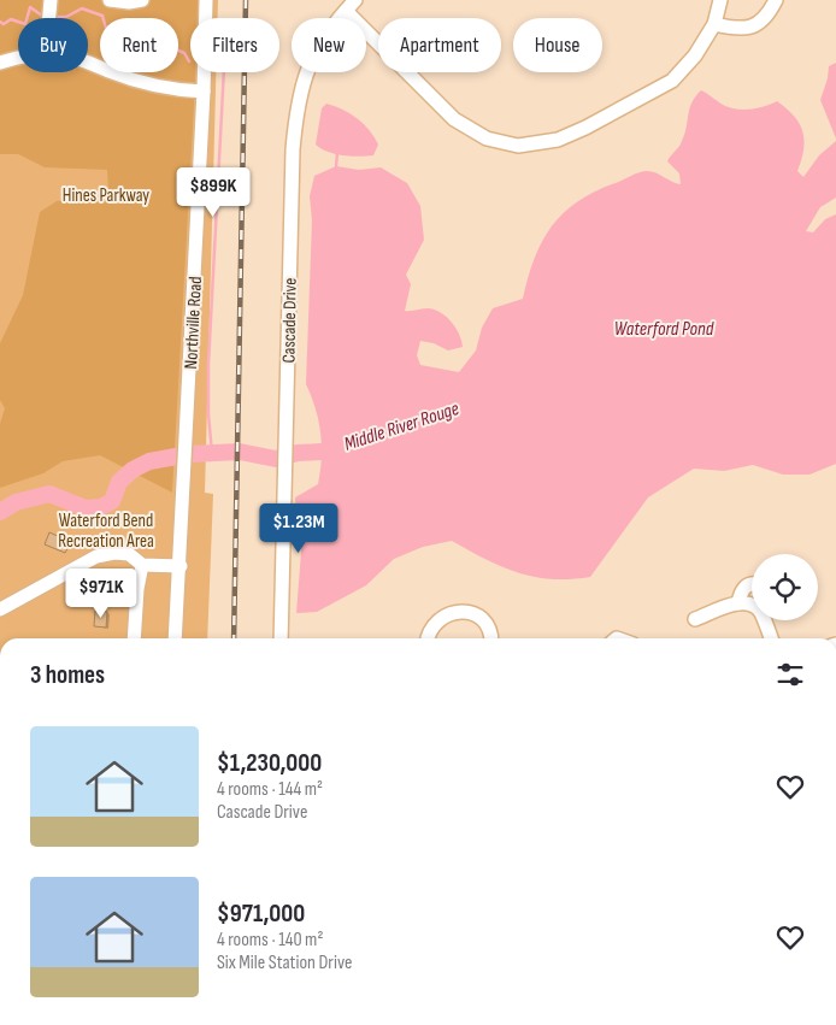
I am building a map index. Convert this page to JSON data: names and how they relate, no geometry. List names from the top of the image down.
{
  "streets": {
    "street": ["Cascade Drive", "Northville Road"]
  },
  "water": ["Waterford Pond", "Middle River Rouge"],
  "parks": ["Hines Parkway", "Waterford Bend Recreation Area"],
  "page": {
    "chip": [
      "Buy",
      "Rent",
      "Filters",
      "New",
      "Apartment",
      "House"
    ],
    "price": ["$899K", "$1.23M", "$971K"],
    "heading": "3 homes",
    "list": [
      {
        "name": "$1,230,000",
        "note": "4 rooms · 144 m² · Cascade Drive"
      },
      {
        "name": "$971,000",
        "note": "4 rooms · 140 m² · Six Mile Station Drive"
      }
    ]
  }
}
